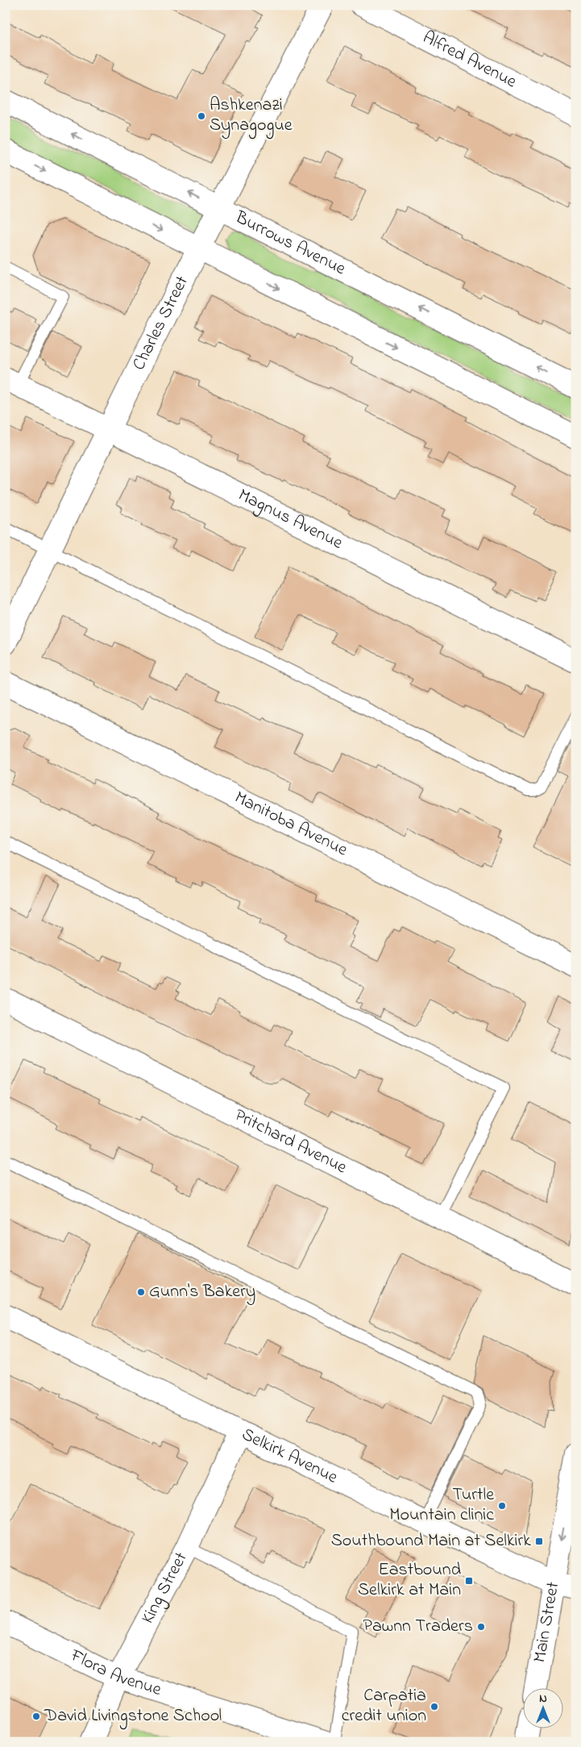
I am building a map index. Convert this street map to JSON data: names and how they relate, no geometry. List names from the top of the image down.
{
  "streets": {
    "street": [
      "Alfred Avenue",
      "Burrows Avenue",
      "Charles Street",
      "Magnus Avenue",
      "Manitoba Avenue",
      "Pritchard Avenue",
      "Selkirk Avenue",
      "King Street",
      "Main Street",
      "Flora Avenue"
    ]
  },
  "crossings": [
    ["Burrows Avenue", "Charles Street"],
    ["Charles Street", "Magnus Avenue"],
    ["Selkirk Avenue", "King Street"],
    ["Selkirk Avenue", "Main Street"],
    ["King Street", "Flora Avenue"]
  ],
  "one_way": ["Main Street"],
  "places": {
    "other": [
      "Ashkenazi Synagogue",
      "Gunn's Bakery",
      "Turtle Mountain clinic",
      "Pawnn Traders",
      "Carpatia credit union",
      "David Livingstone School"
    ],
    "transit": ["Southbound Main at Selkirk", "Eastbound Selkirk at Main"]
  },
  "north": "top"
}
